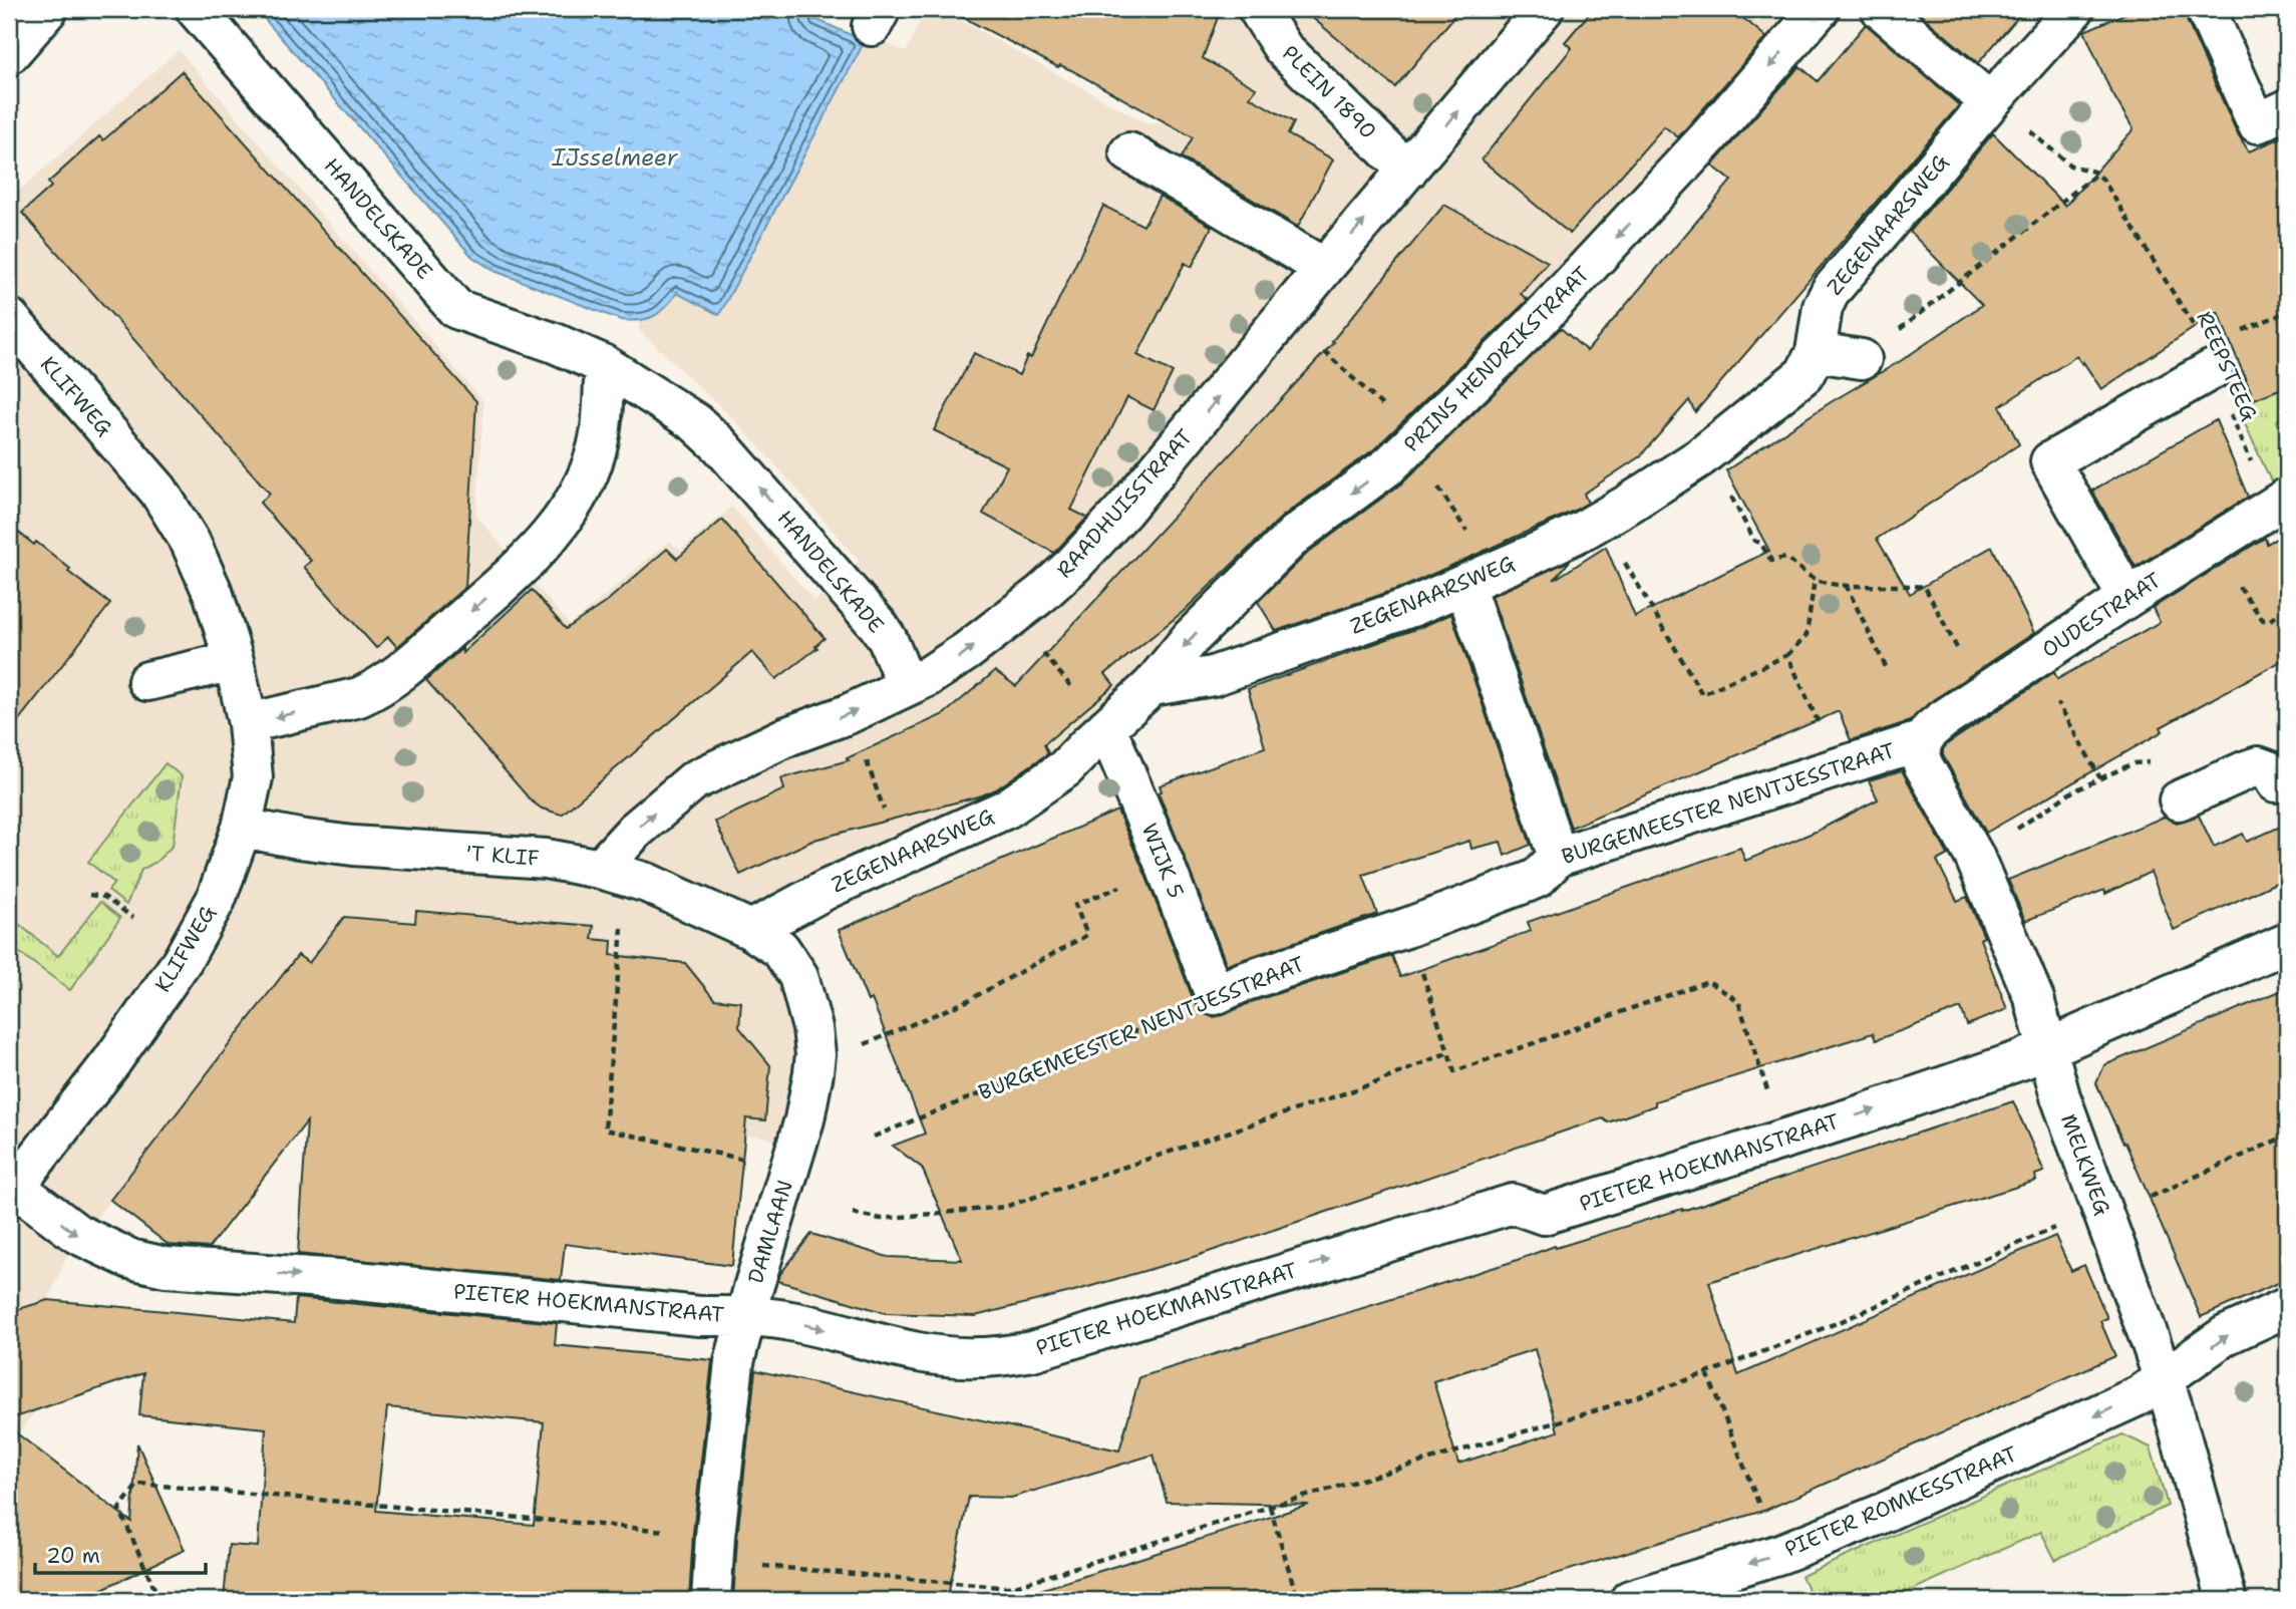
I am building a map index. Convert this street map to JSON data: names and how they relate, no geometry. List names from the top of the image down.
{
  "streets": {
    "street": [
      "PLEIN 1890",
      "HANDELSKADE",
      "ZEGENAARSWEG",
      "PRINS HENDRIKSTRAAT",
      "KLIFWEG",
      "RAADHUISSTRAAT",
      "OUDESTRAAT",
      "BURGEMEESTER NENTJESSTRAAT",
      "'T KLIF",
      "WIJK 5",
      "PIETER HOEKMANSTRAAT",
      "MELKWEG",
      "DAMLAAN",
      "PIETER ROMKESSTRAAT"
    ],
    "path": ["REEPSTEEG"]
  },
  "crossings": [
    ["PLEIN 1890", "RAADHUISSTRAAT"],
    ["HANDELSKADE", "RAADHUISSTRAAT"],
    ["ZEGENAARSWEG", "PRINS HENDRIKSTRAAT"],
    ["ZEGENAARSWEG", "'T KLIF"],
    ["ZEGENAARSWEG", "WIJK 5"],
    ["ZEGENAARSWEG", "DAMLAAN"],
    ["REEPSTEEG", "OUDESTRAAT"],
    ["KLIFWEG", "'T KLIF"],
    ["KLIFWEG", "PIETER HOEKMANSTRAAT"],
    ["RAADHUISSTRAAT", "'T KLIF"],
    ["OUDESTRAAT", "BURGEMEESTER NENTJESSTRAAT"],
    ["OUDESTRAAT", "MELKWEG"],
    ["BURGEMEESTER NENTJESSTRAAT", "WIJK 5"],
    ["BURGEMEESTER NENTJESSTRAAT", "MELKWEG"],
    ["'T KLIF", "DAMLAAN"],
    ["PIETER HOEKMANSTRAAT", "MELKWEG"],
    ["PIETER HOEKMANSTRAAT", "DAMLAAN"],
    ["MELKWEG", "PIETER ROMKESSTRAAT"]
  ],
  "one_way": [
    "HANDELSKADE",
    "PRINS HENDRIKSTRAAT",
    "RAADHUISSTRAAT",
    "PIETER HOEKMANSTRAAT"
  ],
  "water": ["IJsselmeer"],
  "scale_bar": "20 m"
}
